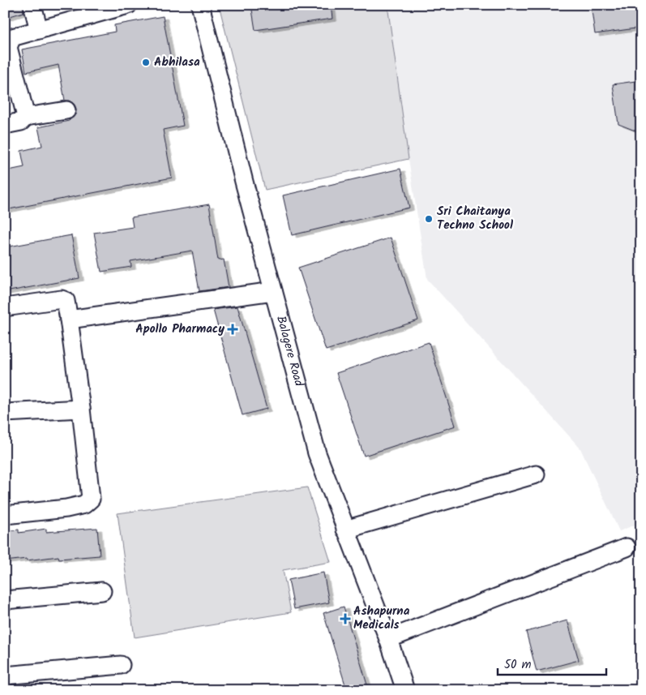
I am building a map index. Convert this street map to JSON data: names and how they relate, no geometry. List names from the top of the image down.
{
  "streets": {
    "street": ["Balagere Road"]
  },
  "places": {
    "other": ["Abhilasa", "Sri Chaitanya Techno School"],
    "health": ["Apollo Pharmacy", "Ashapurna Medicals"]
  },
  "scale_bar": "50 m"
}
